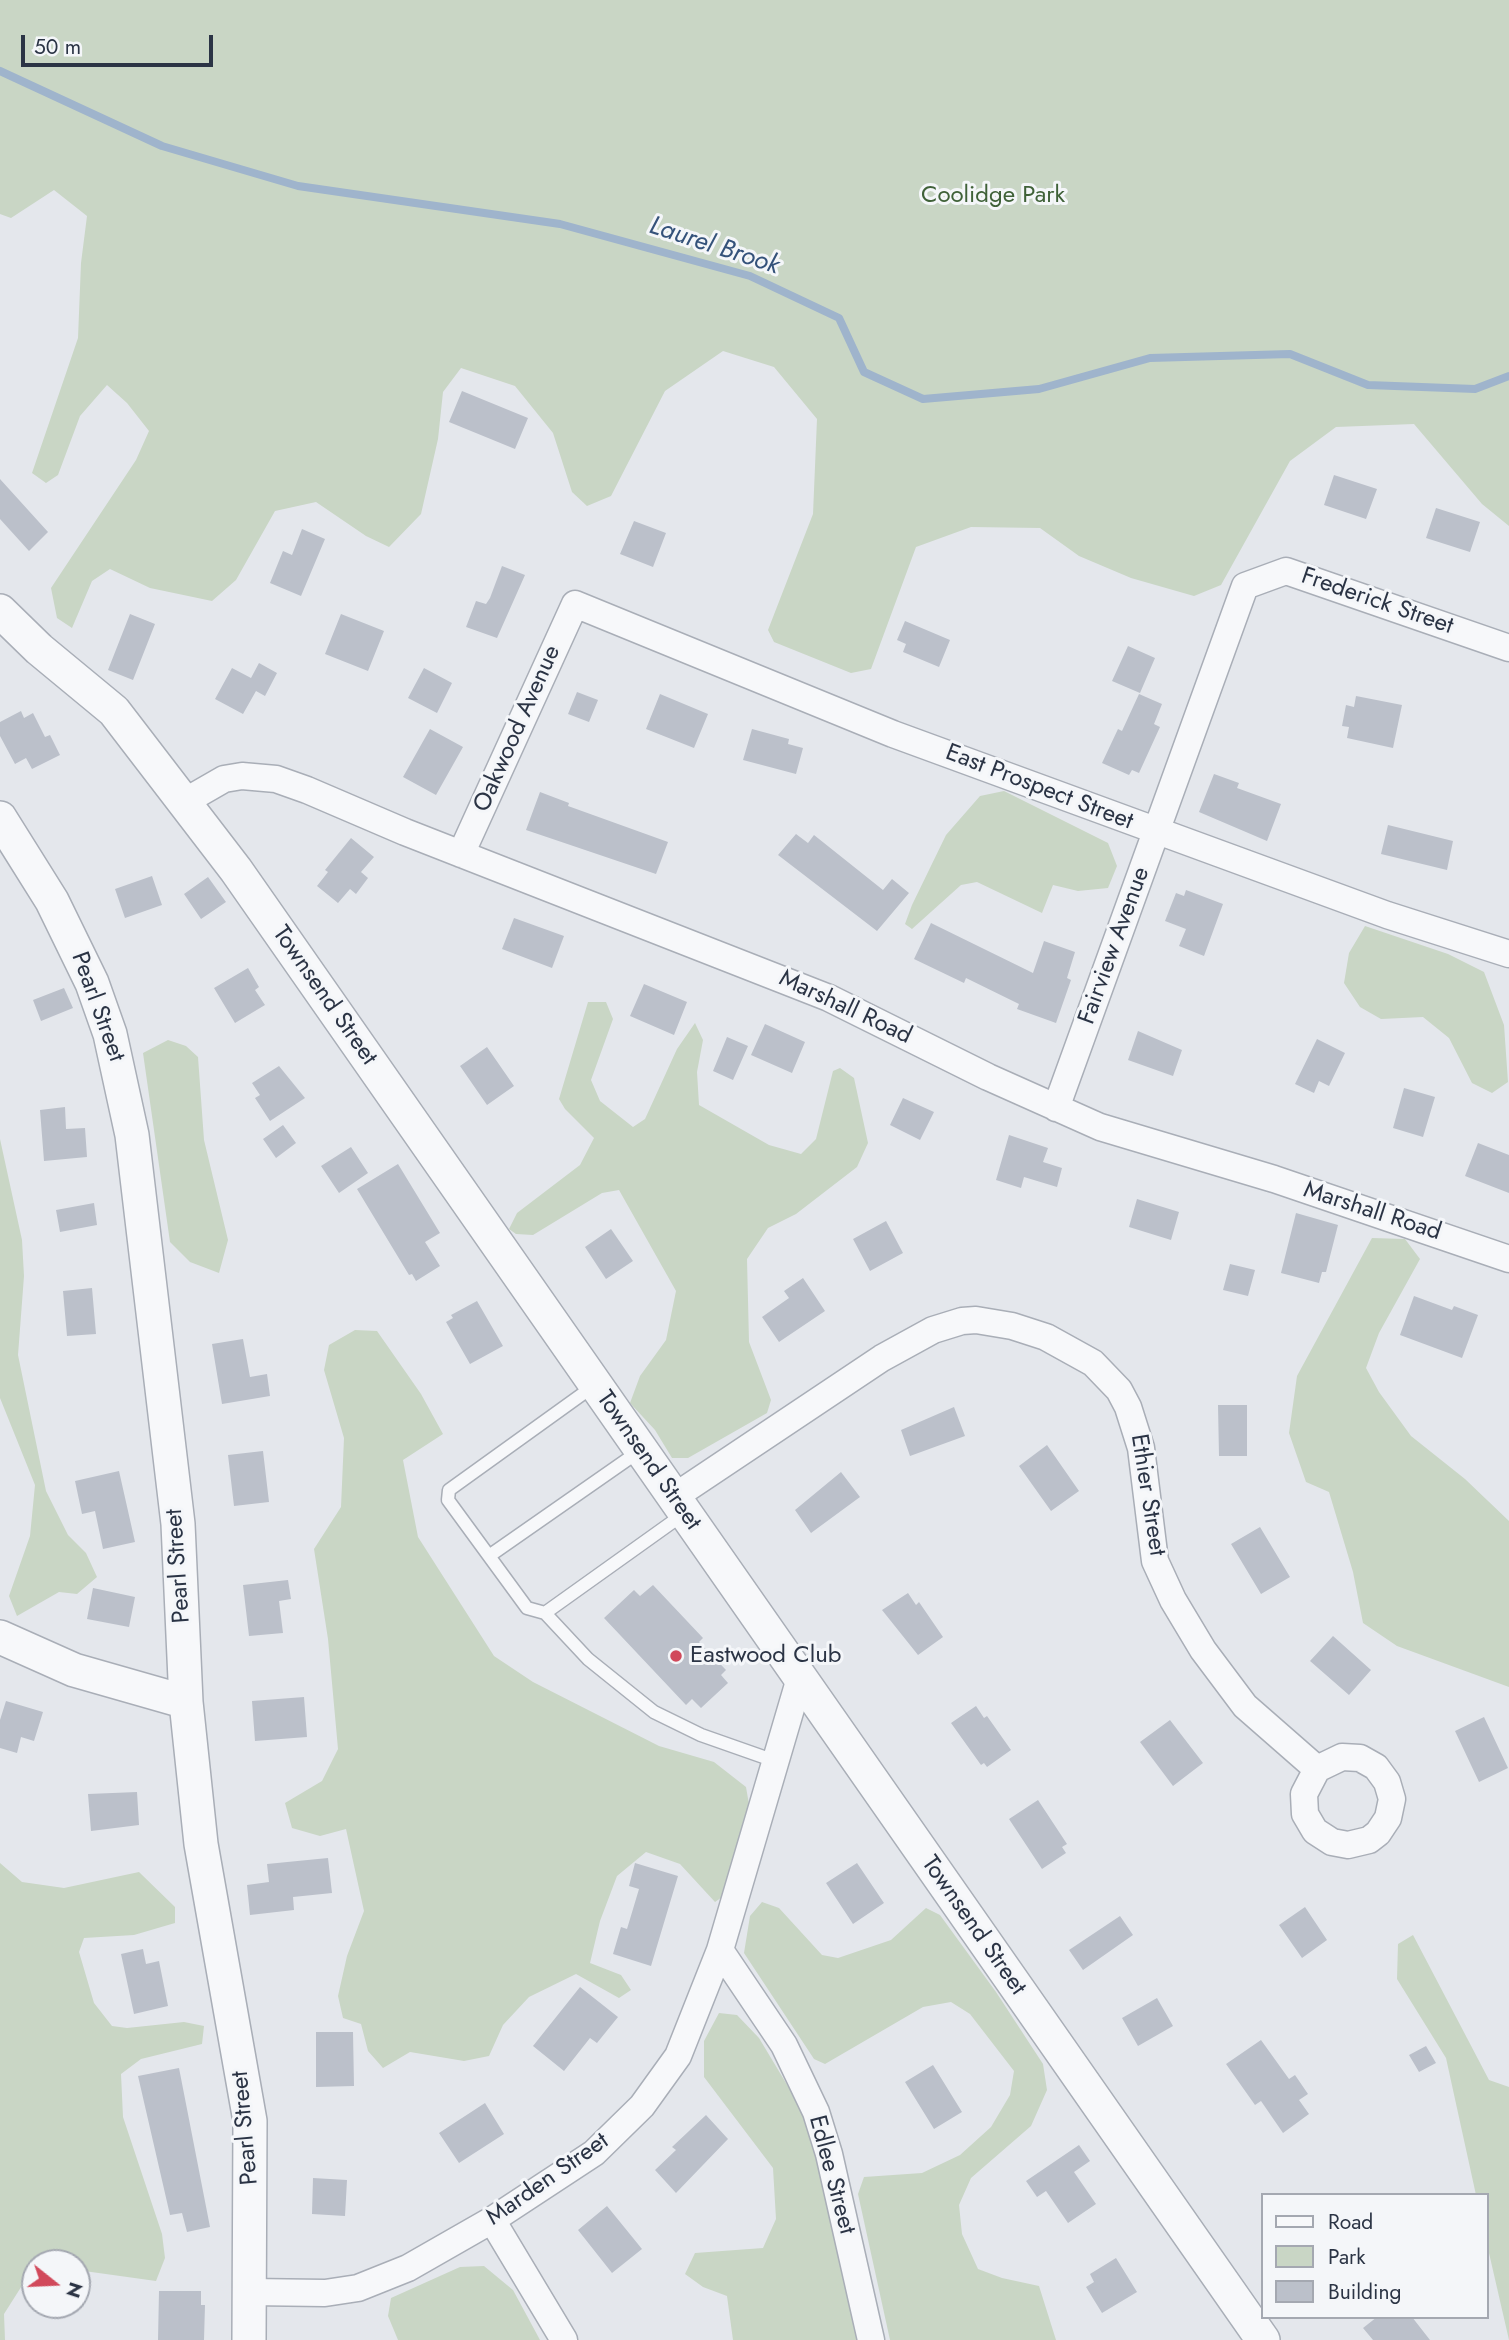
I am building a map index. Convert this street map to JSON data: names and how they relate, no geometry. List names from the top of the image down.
{
  "streets": {
    "street": [
      "Frederick Street",
      "Oakwood Avenue",
      "East Prospect Street",
      "Fairview Avenue",
      "Townsend Street",
      "Pearl Street",
      "Marshall Road",
      "Ethier Street",
      "Edlee Street",
      "Marden Street"
    ]
  },
  "crossings": [
    ["Frederick Street", "Fairview Avenue"],
    ["Oakwood Avenue", "East Prospect Street"],
    ["Oakwood Avenue", "Marshall Road"],
    ["East Prospect Street", "Fairview Avenue"],
    ["Fairview Avenue", "Marshall Road"],
    ["Townsend Street", "Marshall Road"],
    ["Townsend Street", "Ethier Street"],
    ["Townsend Street", "Marden Street"],
    ["Pearl Street", "Marden Street"],
    ["Edlee Street", "Marden Street"]
  ],
  "water": ["Laurel Brook"],
  "parks": ["Coolidge Park"],
  "places": ["Eastwood Club"],
  "legend": ["Road", "Park", "Building"],
  "scale_bar": "50 m",
  "north": "right"
}
